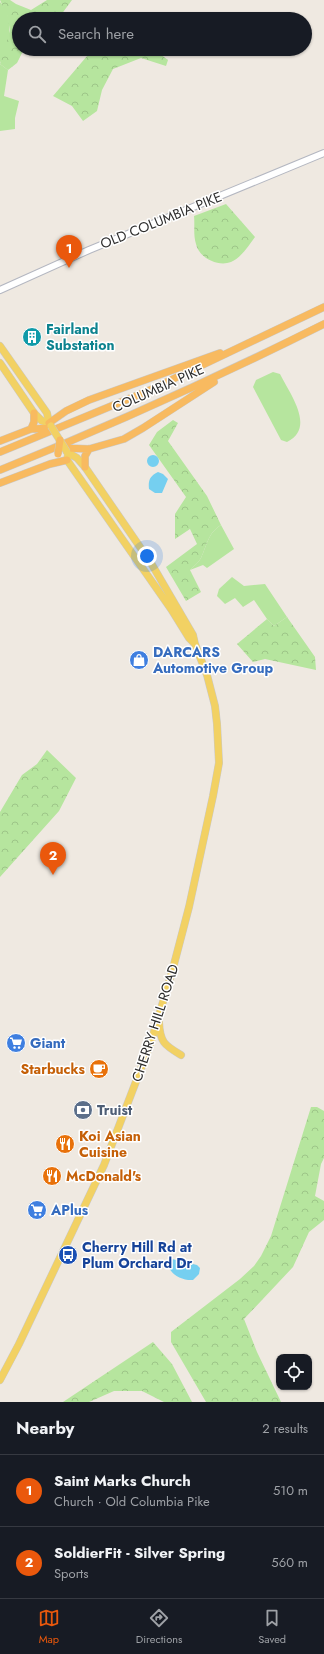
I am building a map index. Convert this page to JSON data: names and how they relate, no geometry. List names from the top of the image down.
{
  "streets": {
    "highway": ["COLUMBIA PIKE"],
    "main road": ["OLD COLUMBIA PIKE", "CHERRY HILL ROAD"]
  },
  "places": {
    "building": ["Fairland Substation"],
    "shop": ["DARCARS Automotive Group"],
    "supermarket": ["Giant", "APlus"],
    "cafe": ["Starbucks"],
    "bank": ["Truist"],
    "restaurant": ["Koi Asian Cuisine", "McDonald's"],
    "bus stop": ["Cherry Hill Rd at Plum Orchard Dr"]
  },
  "page": {
    "search": "Search here",
    "pins": ["1", "2"],
    "heading": ["Nearby", "2 results"],
    "list": [
      {
        "mark": "1",
        "name": "Saint Marks Church",
        "note": "Church · Old Columbia Pike",
        "value": "510 m"
      },
      {
        "mark": "2",
        "name": "SoldierFit - Silver Spring",
        "note": "Sports",
        "value": "560 m"
      }
    ],
    "nav": ["Map", "Directions", "Saved"]
  }
}
